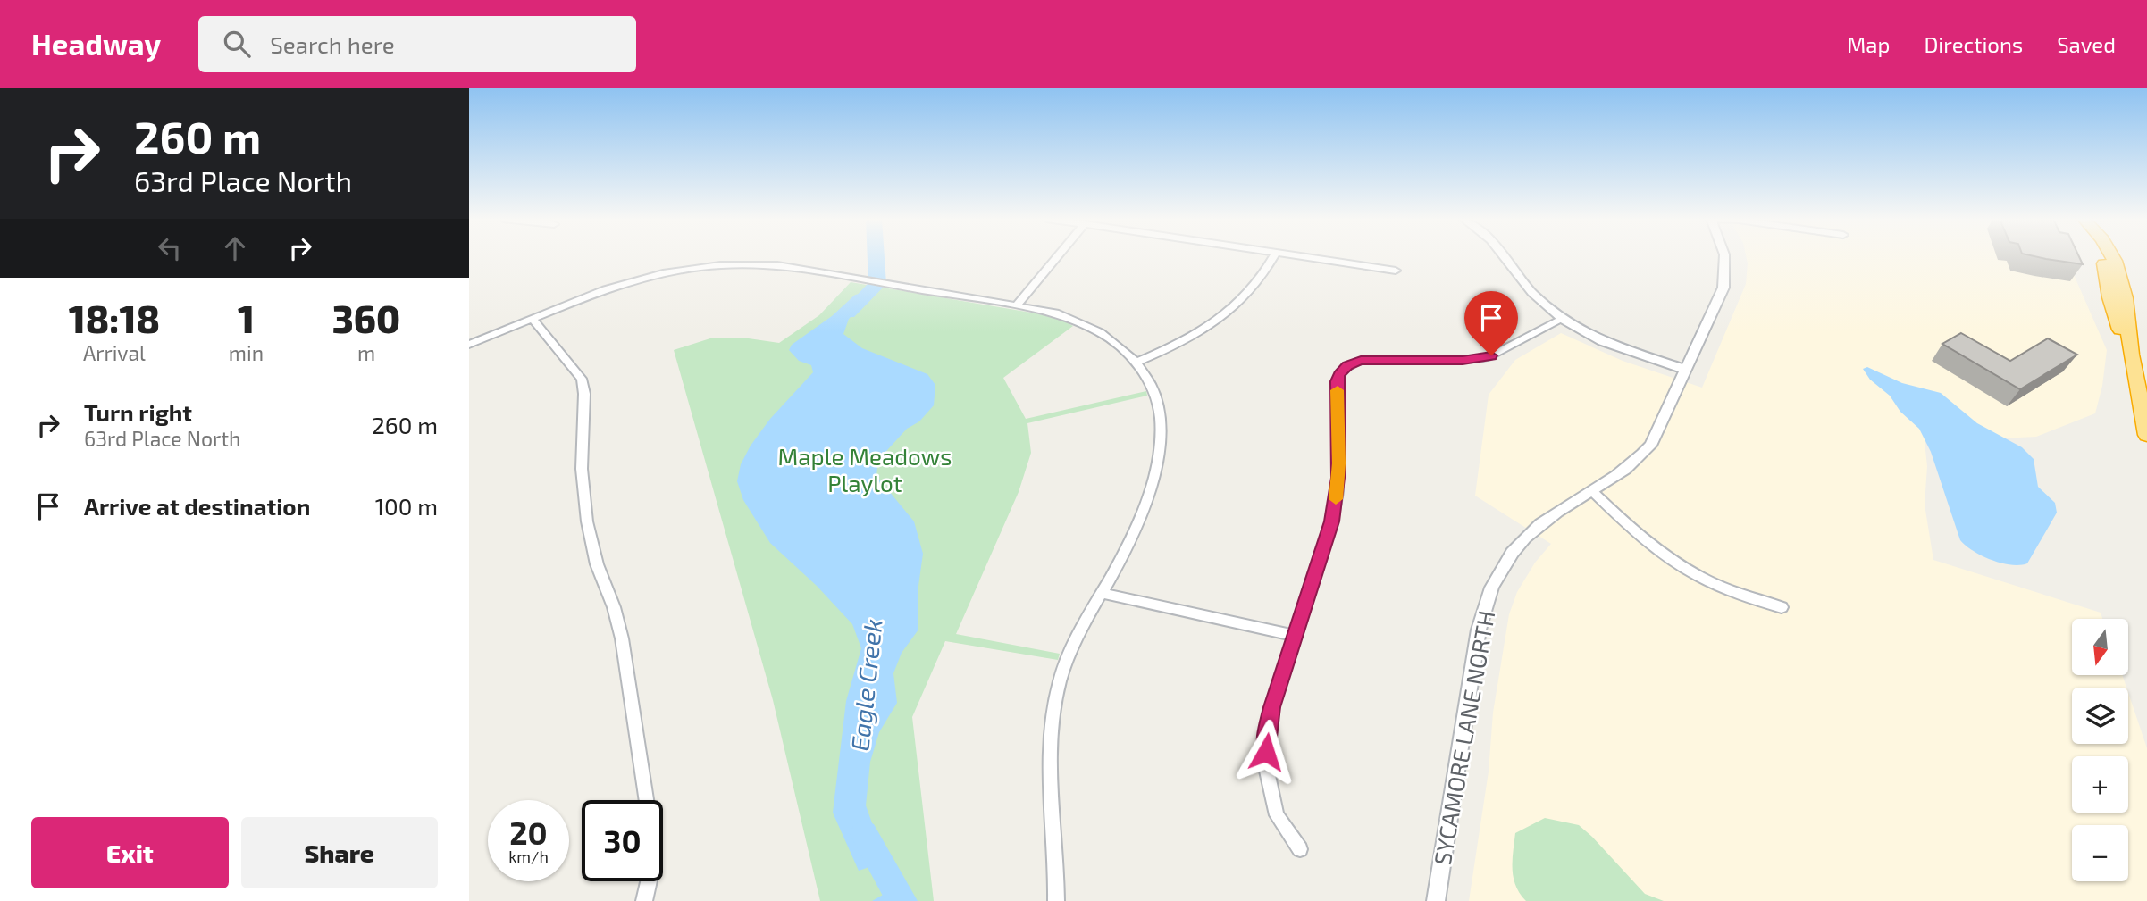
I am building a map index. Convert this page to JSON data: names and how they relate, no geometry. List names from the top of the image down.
{
  "streets": {
    "street": ["SYCAMORE LANE NORTH"]
  },
  "water": ["Eagle Creek"],
  "parks": ["Maple Meadows Playlot"],
  "north": "bottom",
  "page": {
    "header": "Headway",
    "search": "Search here",
    "nav": ["Map", "Directions", "Saved"],
    "turn": ["260 m", "63rd Place North"],
    "eta": [
      "18:18",
      "Arrival",
      "1",
      "min",
      "360",
      "m"
    ],
    "list": [
      {
        "name": "Turn right",
        "note": "63rd Place North",
        "value": "260 m"
      },
      {
        "name": "Arrive at destination",
        "value": "100 m"
      }
    ],
    "map_buttons": ["+", "−"],
    "speed": "20 km/h",
    "limit": "30",
    "buttons": ["Exit", "Share"]
  }
}
